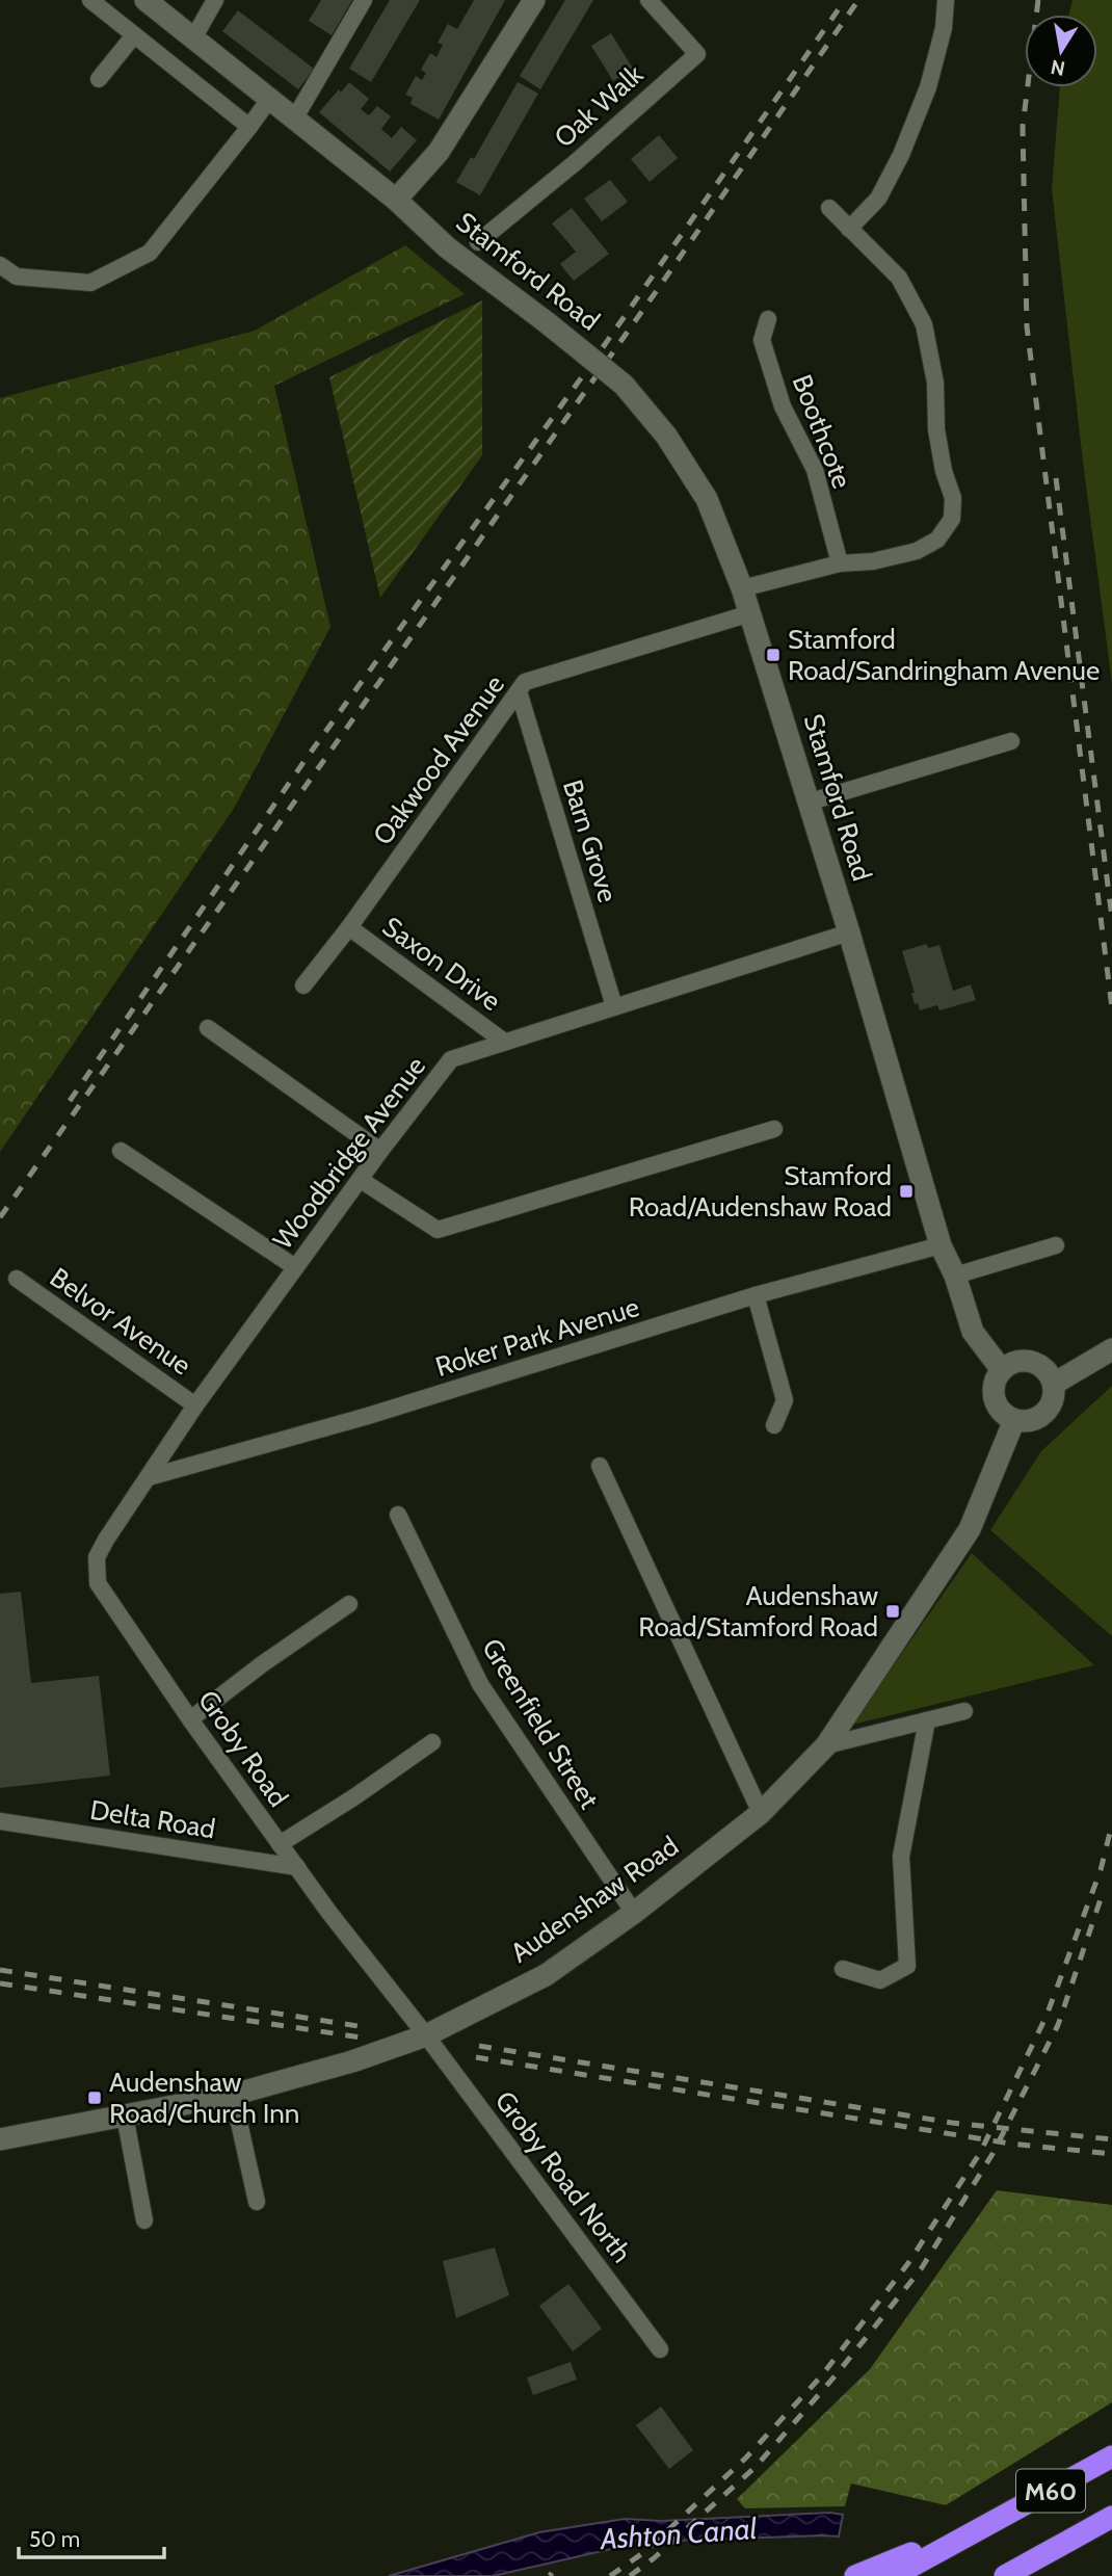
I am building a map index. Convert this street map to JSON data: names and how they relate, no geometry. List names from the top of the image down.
{
  "streets": {
    "highway": ["M60"],
    "street": [
      "Oak Walk",
      "Stamford Road",
      "Boothcote",
      "Oakwood Avenue",
      "Barn Grove",
      "Saxon Drive",
      "Woodbridge Avenue",
      "Belvor Avenue",
      "Roker Park Avenue",
      "Greenfield Street",
      "Groby Road",
      "Delta Road",
      "Audenshaw Road",
      "Groby Road North"
    ]
  },
  "crossings": [
    ["Stamford Road", "Oakwood Avenue"],
    ["Stamford Road", "Woodbridge Avenue"],
    ["Stamford Road", "Roker Park Avenue"],
    ["Stamford Road", "Audenshaw Road"],
    ["Oakwood Avenue", "Barn Grove"],
    ["Oakwood Avenue", "Saxon Drive"],
    ["Barn Grove", "Woodbridge Avenue"],
    ["Saxon Drive", "Woodbridge Avenue"],
    ["Woodbridge Avenue", "Belvor Avenue"],
    ["Woodbridge Avenue", "Roker Park Avenue"],
    ["Woodbridge Avenue", "Groby Road"],
    ["Roker Park Avenue", "Groby Road"],
    ["Greenfield Street", "Audenshaw Road"],
    ["Groby Road", "Delta Road"],
    ["Groby Road", "Audenshaw Road"],
    ["Groby Road", "Groby Road North"],
    ["Audenshaw Road", "Groby Road North"]
  ],
  "water": ["Ashton Canal"],
  "places": {
    "transit": [
      "Stamford Road/Sandringham Avenue",
      "Stamford Road/Audenshaw Road",
      "Audenshaw Road/Stamford Road",
      "Audenshaw Road/Church Inn"
    ]
  },
  "scale_bar": "50 m",
  "north": "bottom"
}
